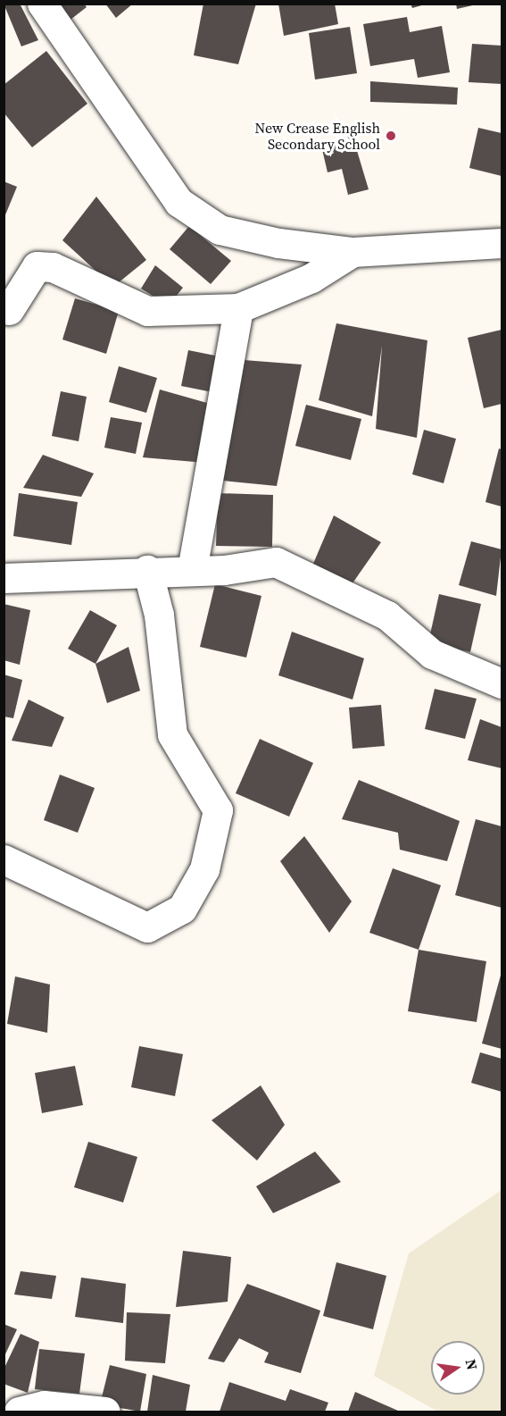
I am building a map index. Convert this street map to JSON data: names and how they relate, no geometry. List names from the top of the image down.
{
  "places": ["New Crease English Secondary School"],
  "north": "right"
}
